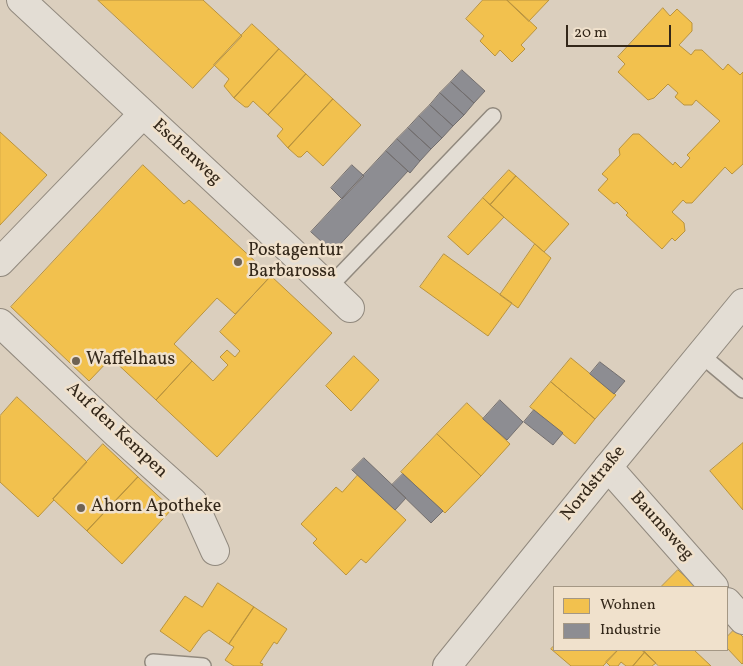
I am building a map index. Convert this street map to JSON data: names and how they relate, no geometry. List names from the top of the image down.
{
  "streets": {
    "street": [
      "Eschenweg",
      "Auf den Kempen",
      "Nordstraße",
      "Baumsweg"
    ]
  },
  "crossings": [
    ["Nordstraße", "Baumsweg"]
  ],
  "places": ["Postagentur Barbarossa", "Waffelhaus", "Ahorn Apotheke"],
  "legend": ["Wohnen", "Industrie"],
  "scale_bar": "20 m"
}
